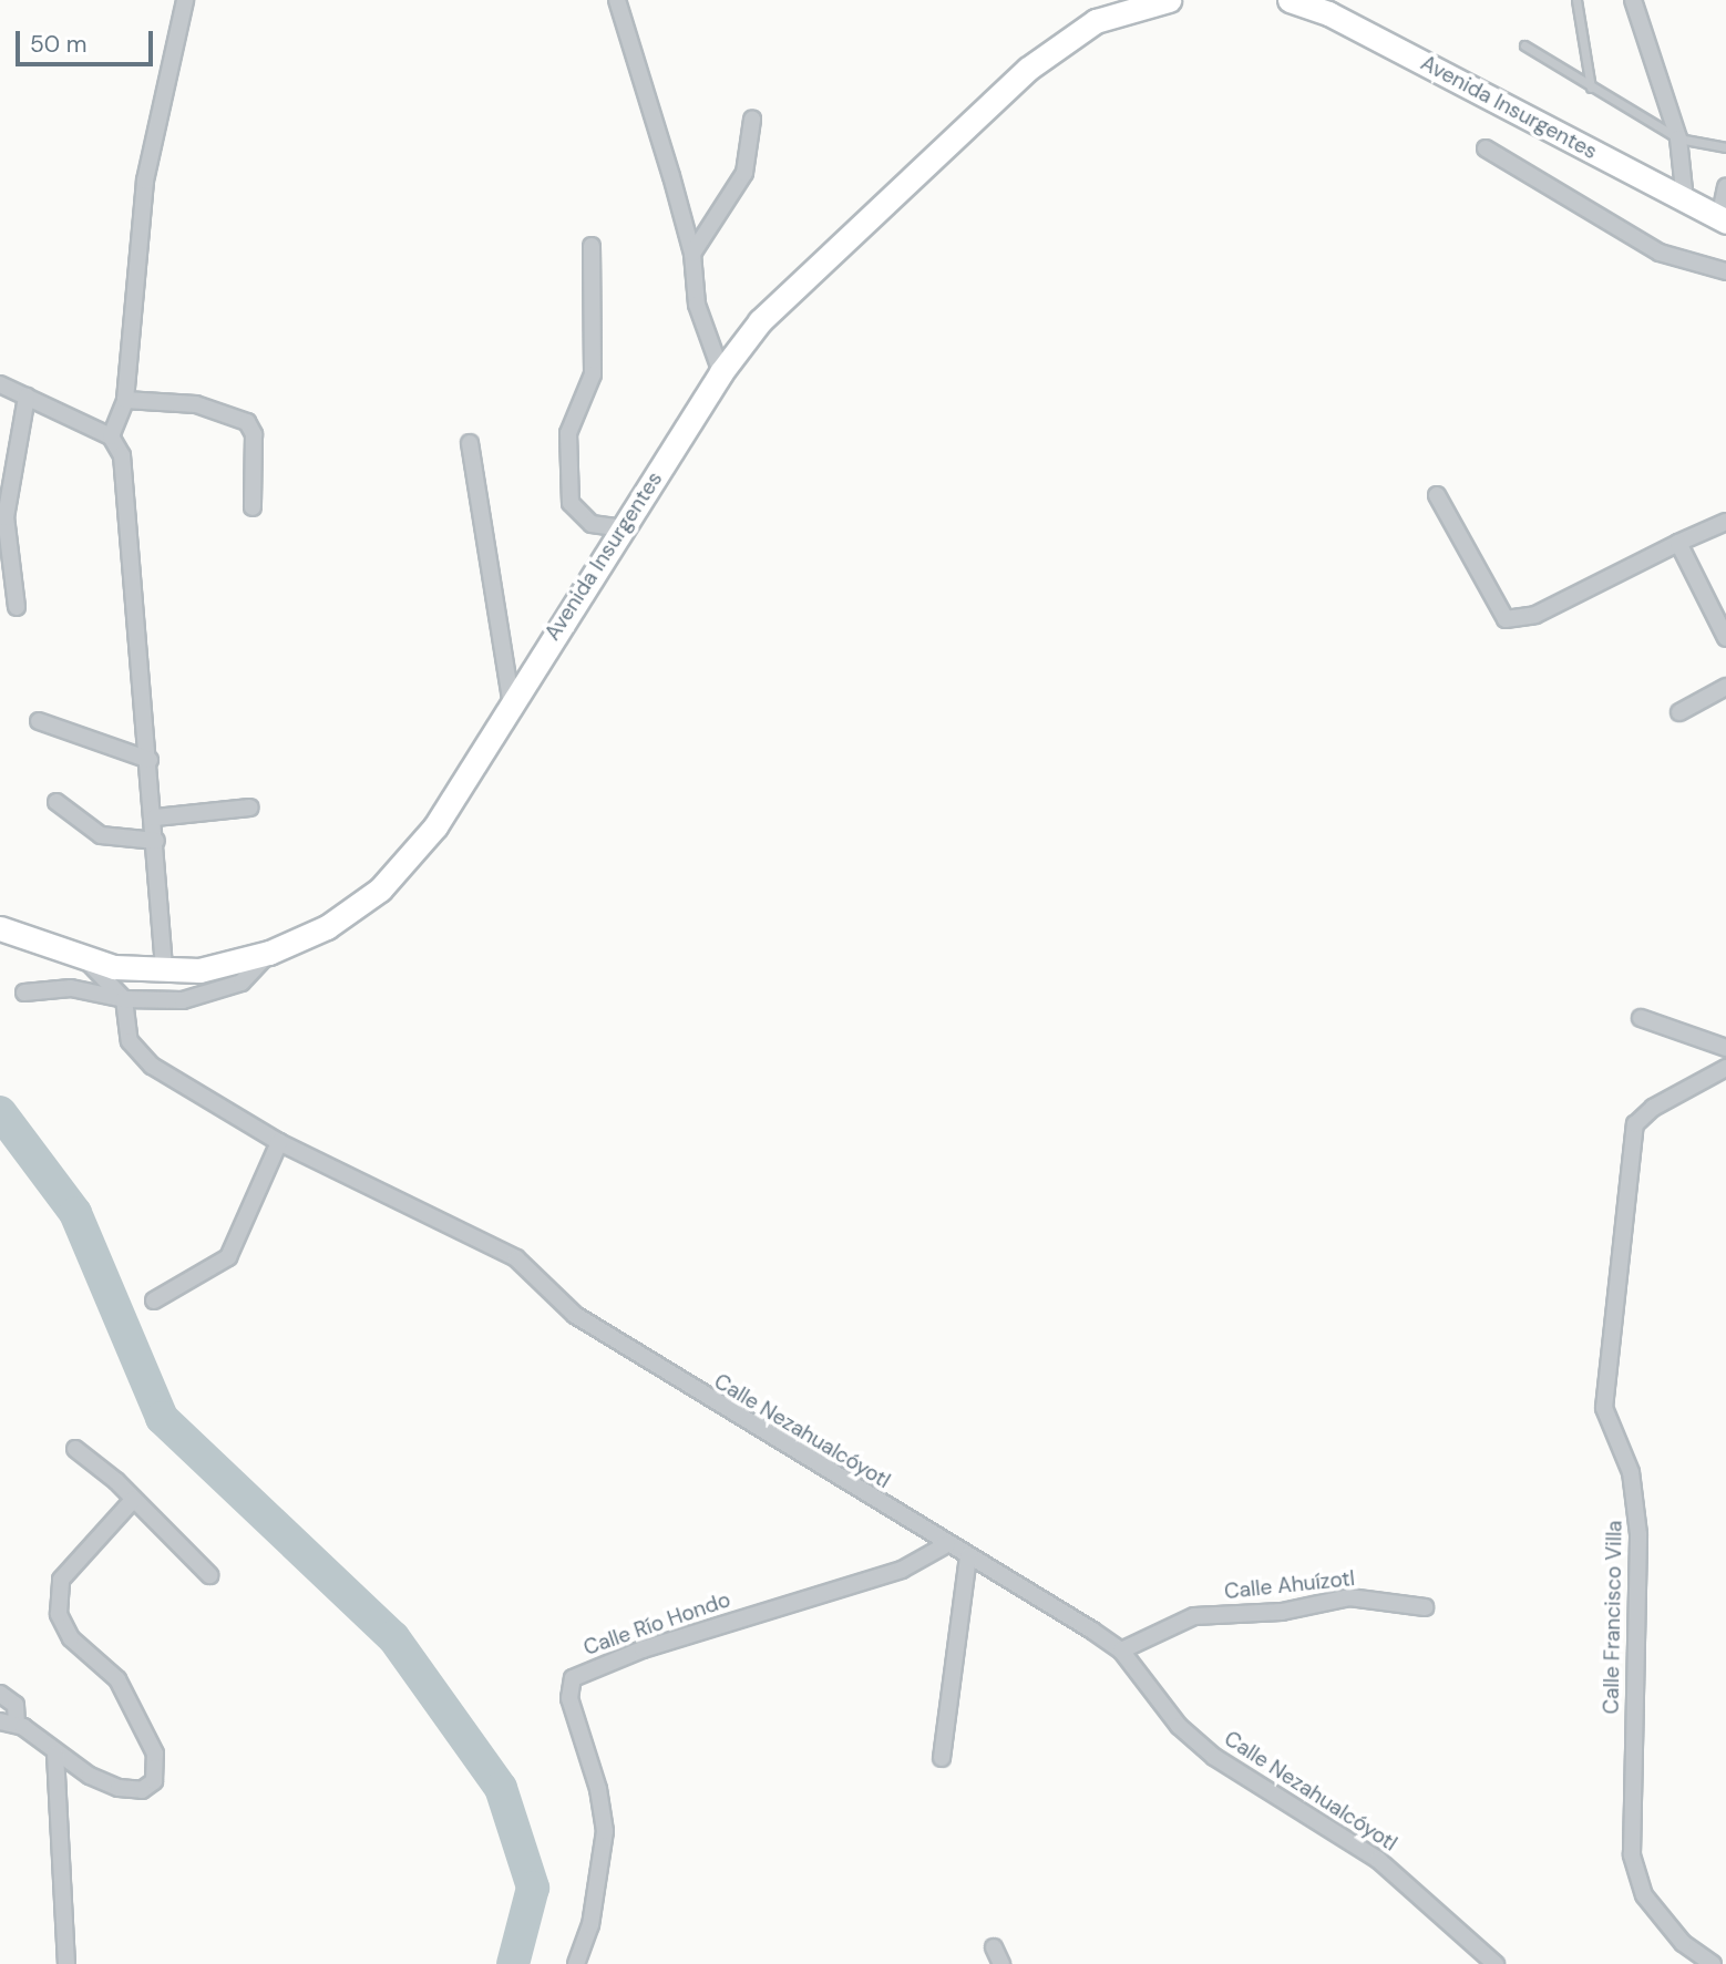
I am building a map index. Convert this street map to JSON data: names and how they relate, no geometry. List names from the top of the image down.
{
  "streets": {
    "main road": ["Avenida Insurgentes"],
    "street": [
      "Calle Nezahualcóyotl",
      "Calle Ahuízotl",
      "Calle Francisco Villa",
      "Calle Río Hondo"
    ]
  },
  "crossings": [
    ["Calle Nezahualcóyotl", "Calle Ahuízotl"],
    ["Calle Nezahualcóyotl", "Calle Río Hondo"]
  ],
  "scale_bar": "50 m"
}
